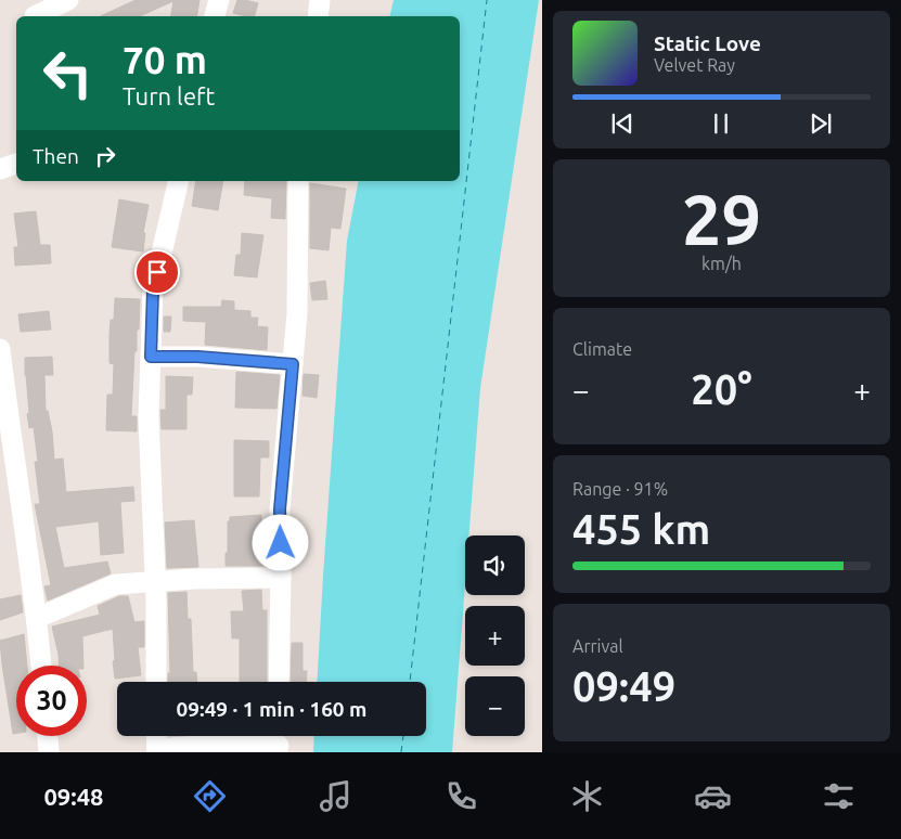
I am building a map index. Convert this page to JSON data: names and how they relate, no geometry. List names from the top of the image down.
{
  "page": {
    "turn": ["70 m", "Turn left"],
    "song": ["Static Love", "Velvet Ray"],
    "then": "Then",
    "tile": [
      ["29", "km/h"],
      "Climate",
      ["Range · 91%", "455 km"],
      ["Arrival", "09:49"]
    ],
    "heat": ["−", "20°", "+"],
    "map_buttons": ["+", "−"],
    "limit": "30",
    "trip": "09:49 · 1 min · 160 m",
    "tabs": "09:48"
  }
}
